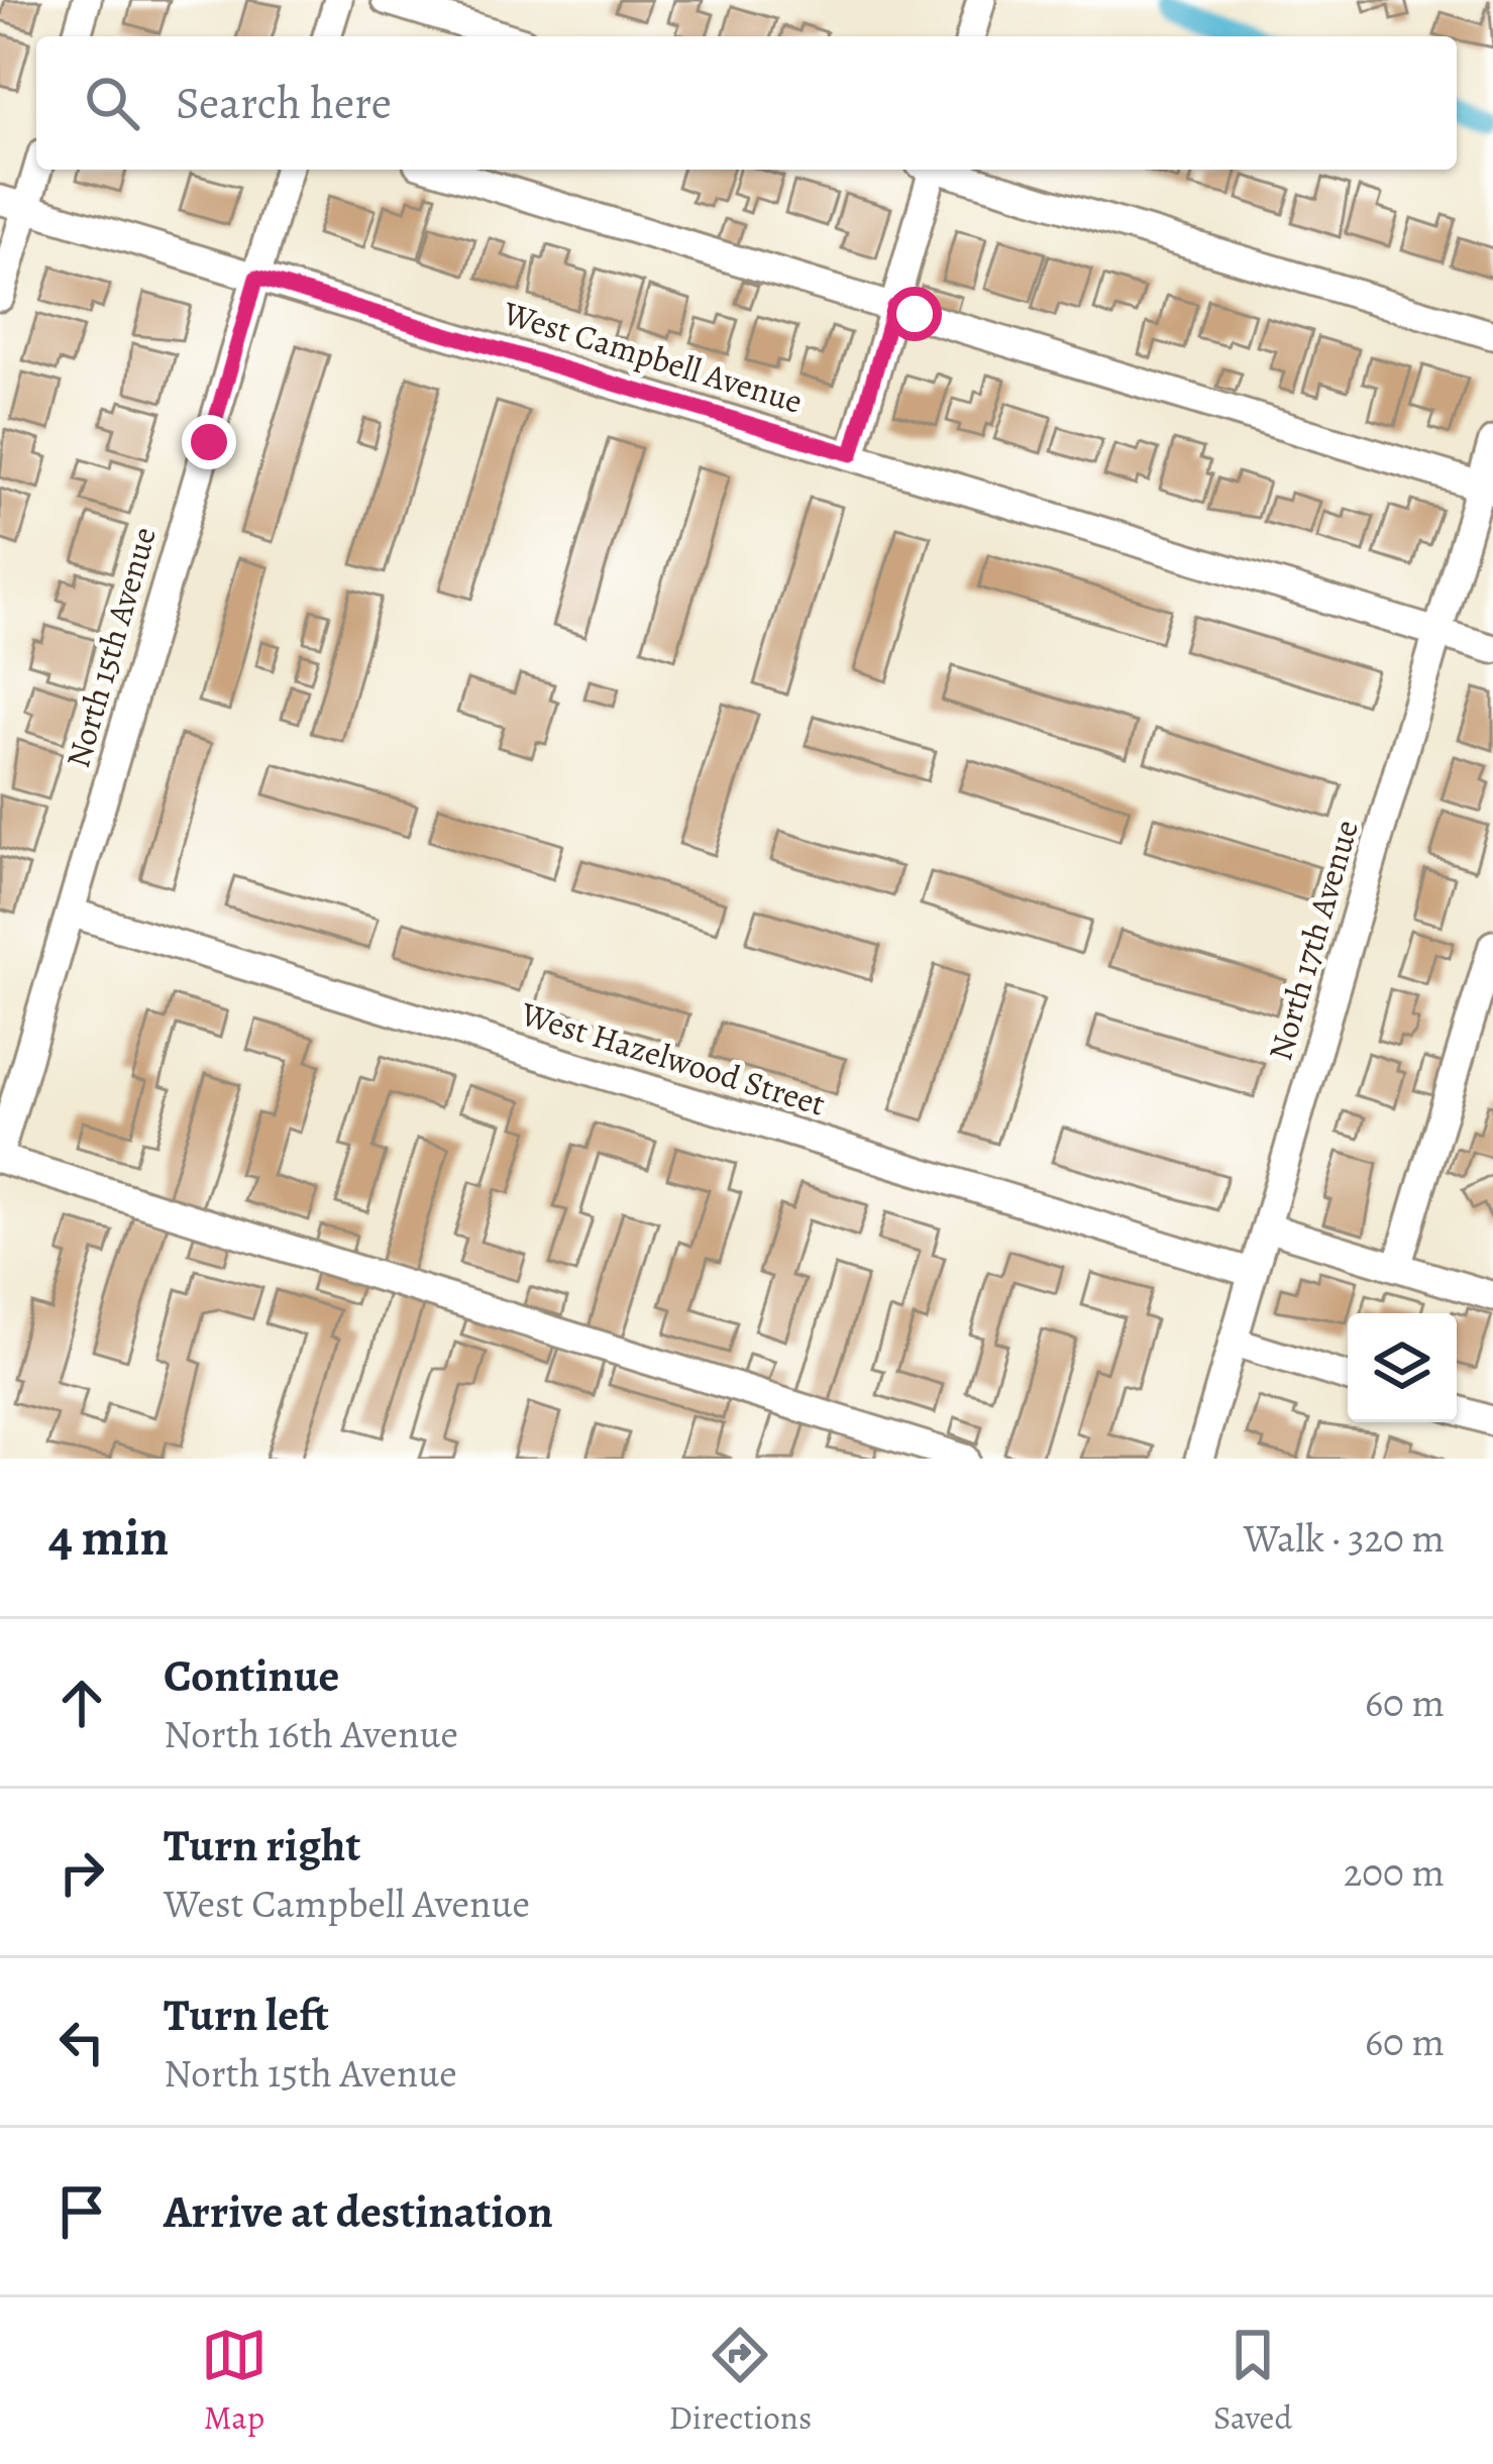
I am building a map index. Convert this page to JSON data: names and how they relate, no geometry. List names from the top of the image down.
{
  "streets": {
    "street": [
      "West Campbell Avenue",
      "North 15th Avenue",
      "North 17th Avenue",
      "West Hazelwood Street"
    ]
  },
  "crossings": [
    ["West Campbell Avenue", "North 15th Avenue"],
    ["West Campbell Avenue", "North 17th Avenue"],
    ["North 15th Avenue", "West Hazelwood Street"],
    ["North 17th Avenue", "West Hazelwood Street"]
  ],
  "page": {
    "search": "Search here",
    "heading": ["4 min", "Walk · 320 m"],
    "list": [
      ["Continue", "North 16th Avenue", "60 m"],
      ["Turn right", "West Campbell Avenue", "200 m"],
      ["Turn left", "North 15th Avenue", "60 m"],
      "Arrive at destination"
    ],
    "nav": ["Map", "Directions", "Saved"]
  }
}
